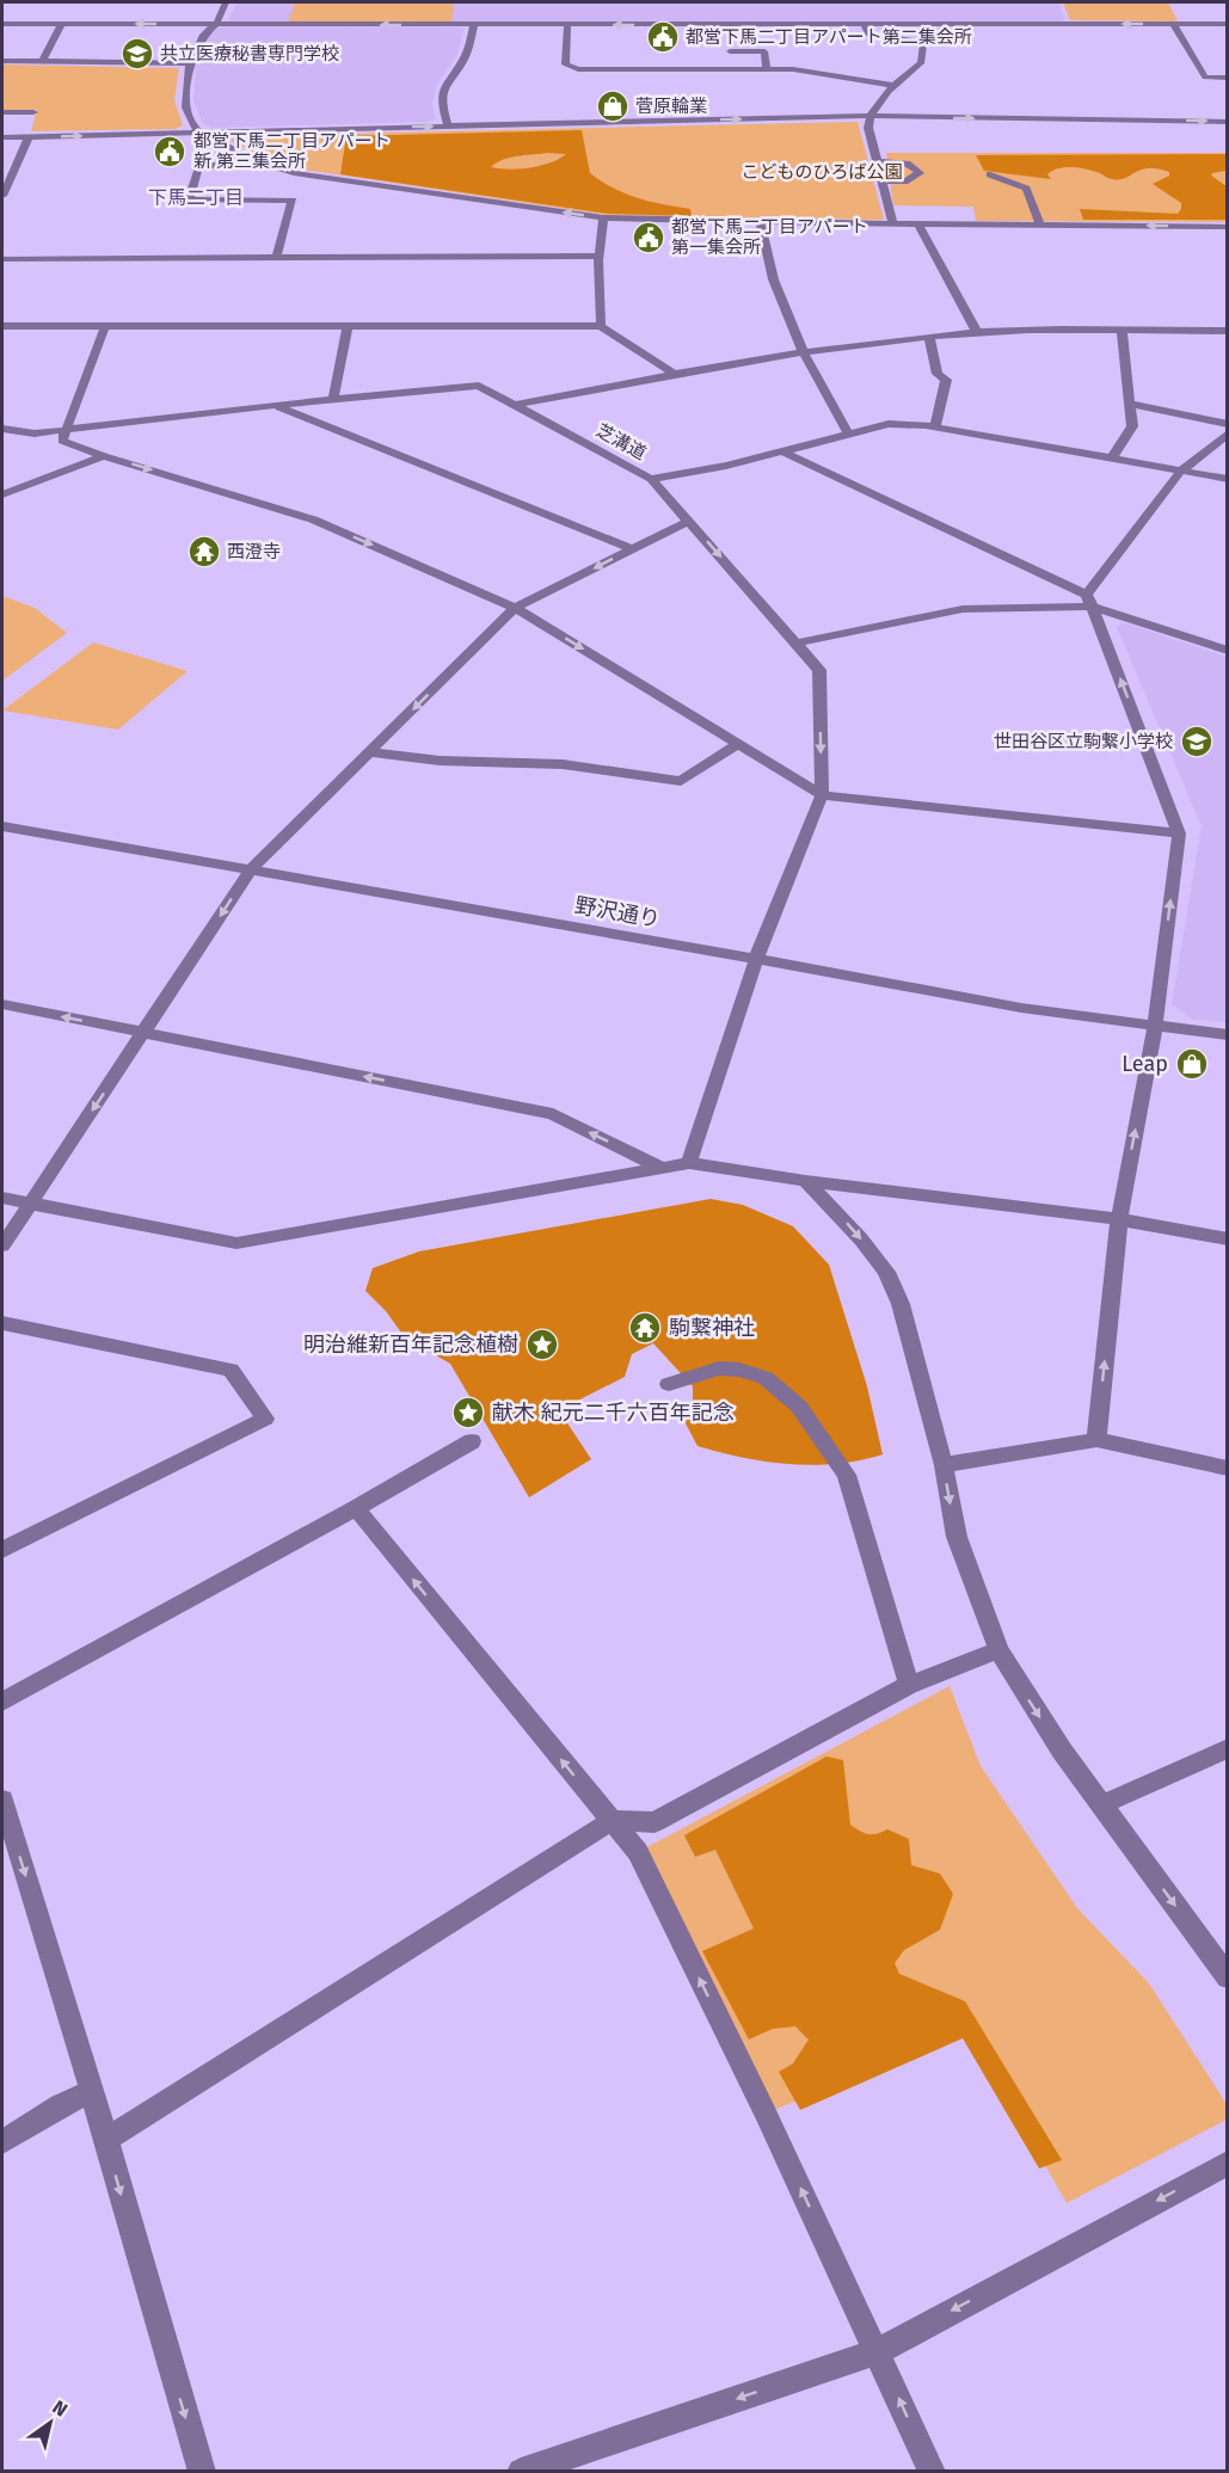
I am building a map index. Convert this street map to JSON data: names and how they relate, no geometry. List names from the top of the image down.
{
  "streets": {
    "street": ["芝溝道", "野沢通り"]
  },
  "districts": ["下馬二丁目"],
  "parks": ["こどものひろば公園"],
  "places": {
    "public building": ["都営下馬二丁目アパート第二集会所", "都営下馬二丁目アパート 新 第三集会所", "都営下馬二丁目アパート 第一集会所"],
    "school or university": ["共立医療秘書専門学校", "世田谷区立駒繋小学校"],
    "shop": ["菅原輪業", "Leap"],
    "temple": ["西澄寺", "駒繋神社"],
    "place": ["明治維新百年記念植樹", "献木 紀元二千六百年記念"]
  },
  "north": "top right"
}
